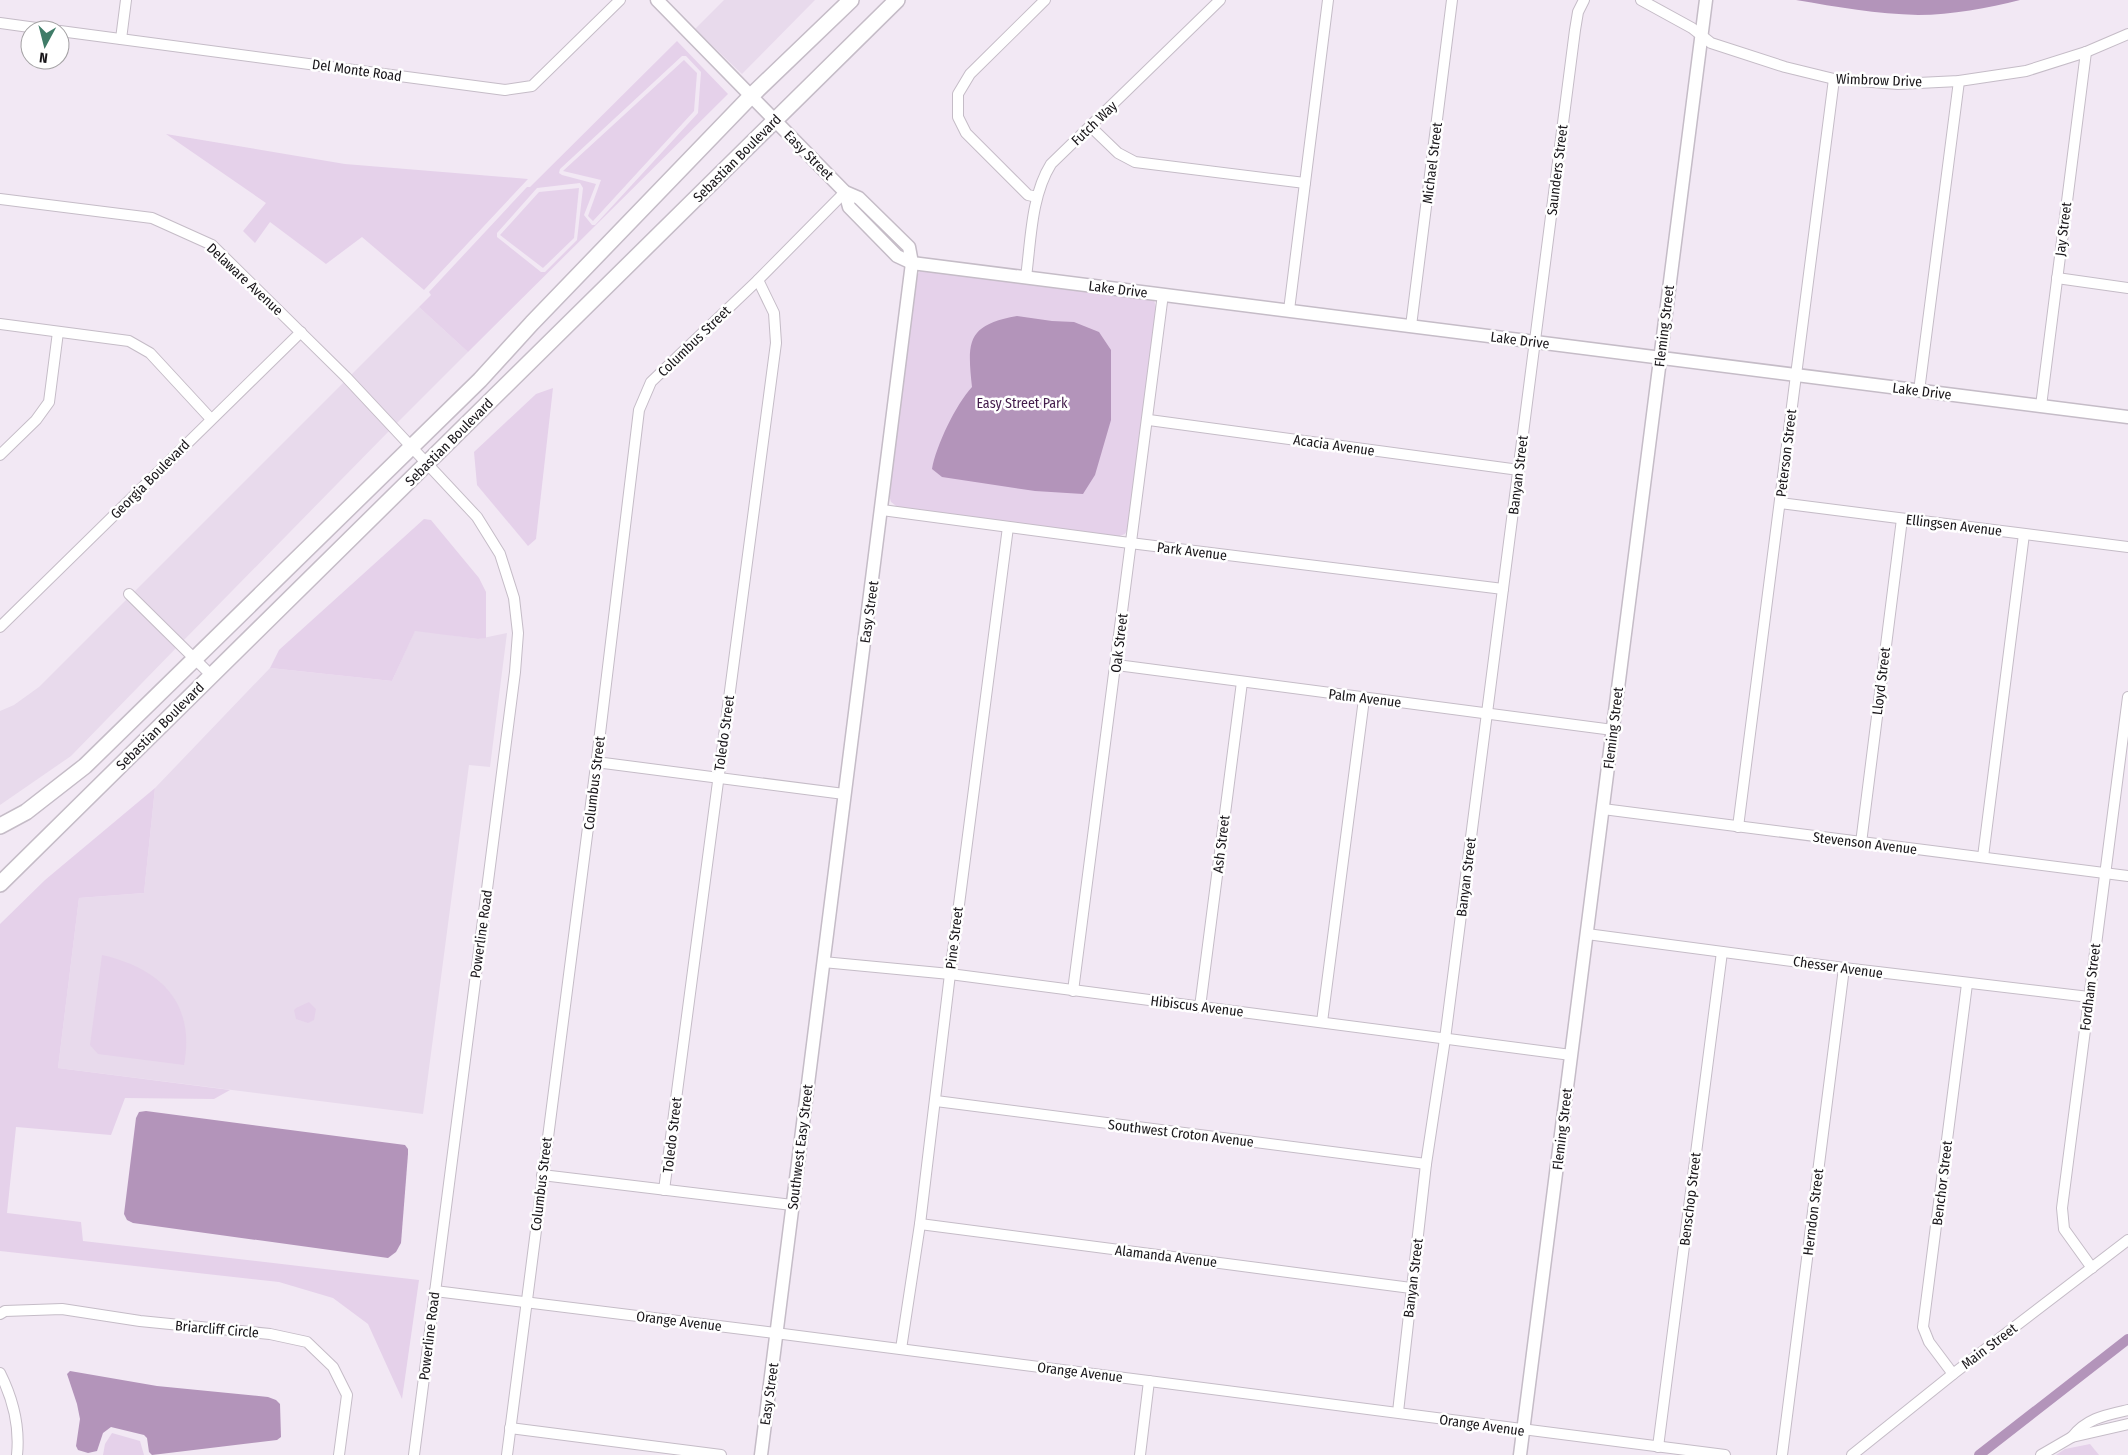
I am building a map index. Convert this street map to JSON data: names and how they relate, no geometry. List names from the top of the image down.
{
  "streets": {
    "main road": ["Sebastian Boulevard"],
    "street": [
      "Del Monte Road",
      "Wimbrow Drive",
      "Futch Way",
      "Easy Street",
      "Michael Street",
      "Saunders Street",
      "Jay Street",
      "Delaware Avenue",
      "Lake Drive",
      "Fleming Street",
      "Columbus Street",
      "Acacia Avenue",
      "Peterson Street",
      "Banyan Street",
      "Georgia Boulevard",
      "Ellingsen Avenue",
      "Park Avenue",
      "Oak Street",
      "Lloyd Street",
      "Palm Avenue",
      "Toledo Street",
      "Stevenson Avenue",
      "Ash Street",
      "Powerline Road",
      "Pine Street",
      "Chesser Avenue",
      "Fordham Street",
      "Hibiscus Avenue",
      "Southwest Croton Avenue",
      "Southwest Easy Street",
      "Benchor Street",
      "Benschop Street",
      "Herndon Street",
      "Alamanda Avenue",
      "Orange Avenue",
      "Briarcliff Circle",
      "Main Street"
    ]
  },
  "crossings": [
    ["Wimbrow Drive", "Jay Street"],
    ["Wimbrow Drive", "Fleming Street"],
    ["Wimbrow Drive", "Peterson Street"],
    ["Futch Way", "Lake Drive"],
    ["Easy Street", "Sebastian Boulevard"],
    ["Easy Street", "Lake Drive"],
    ["Easy Street", "Columbus Street"],
    ["Easy Street", "Park Avenue"],
    ["Easy Street", "Hibiscus Avenue"],
    ["Easy Street", "Southwest Easy Street"],
    ["Easy Street", "Orange Avenue"],
    ["Sebastian Boulevard", "Delaware Avenue"],
    ["Sebastian Boulevard", "Powerline Road"],
    ["Michael Street", "Lake Drive"],
    ["Saunders Street", "Lake Drive"],
    ["Saunders Street", "Banyan Street"],
    ["Jay Street", "Lake Drive"],
    ["Delaware Avenue", "Georgia Boulevard"],
    ["Delaware Avenue", "Powerline Road"],
    ["Lake Drive", "Fleming Street"],
    ["Lake Drive", "Peterson Street"],
    ["Lake Drive", "Banyan Street"],
    ["Lake Drive", "Oak Street"],
    ["Fleming Street", "Palm Avenue"],
    ["Fleming Street", "Stevenson Avenue"],
    ["Fleming Street", "Chesser Avenue"],
    ["Fleming Street", "Hibiscus Avenue"],
    ["Fleming Street", "Orange Avenue"],
    ["Columbus Street", "Toledo Street"],
    ["Columbus Street", "Orange Avenue"],
    ["Acacia Avenue", "Banyan Street"],
    ["Acacia Avenue", "Oak Street"],
    ["Peterson Street", "Ellingsen Avenue"],
    ["Peterson Street", "Stevenson Avenue"],
    ["Banyan Street", "Park Avenue"],
    ["Banyan Street", "Palm Avenue"],
    ["Banyan Street", "Hibiscus Avenue"],
    ["Banyan Street", "Southwest Croton Avenue"],
    ["Banyan Street", "Alamanda Avenue"],
    ["Banyan Street", "Orange Avenue"],
    ["Ellingsen Avenue", "Lloyd Street"],
    ["Park Avenue", "Oak Street"],
    ["Park Avenue", "Pine Street"],
    ["Oak Street", "Palm Avenue"],
    ["Oak Street", "Hibiscus Avenue"],
    ["Lloyd Street", "Stevenson Avenue"],
    ["Palm Avenue", "Ash Street"],
    ["Stevenson Avenue", "Fordham Street"],
    ["Ash Street", "Hibiscus Avenue"],
    ["Powerline Road", "Orange Avenue"],
    ["Pine Street", "Hibiscus Avenue"],
    ["Pine Street", "Southwest Croton Avenue"],
    ["Pine Street", "Alamanda Avenue"],
    ["Pine Street", "Orange Avenue"],
    ["Chesser Avenue", "Fordham Street"],
    ["Chesser Avenue", "Benchor Street"],
    ["Chesser Avenue", "Benschop Street"],
    ["Chesser Avenue", "Herndon Street"],
    ["Fordham Street", "Main Street"],
    ["Hibiscus Avenue", "Southwest Easy Street"],
    ["Southwest Easy Street", "Orange Avenue"],
    ["Benchor Street", "Main Street"],
    ["Benschop Street", "Orange Avenue"]
  ],
  "parks": ["Easy Street Park"],
  "north": "bottom"
}
